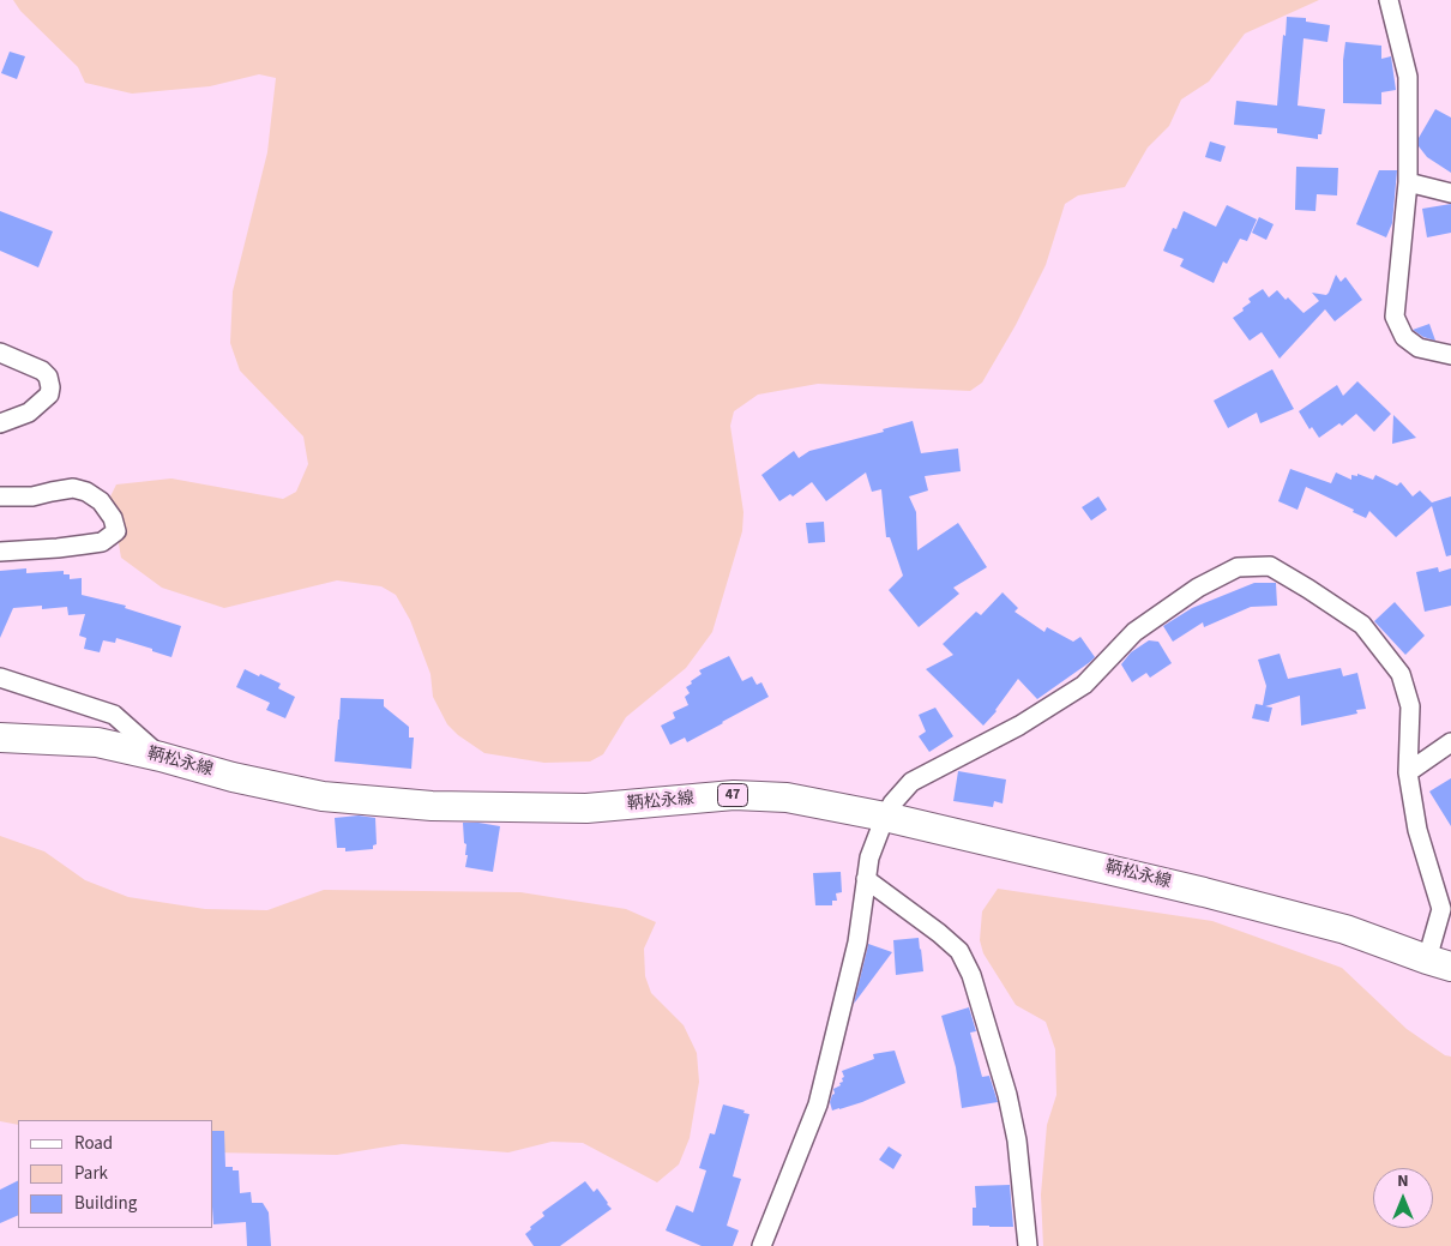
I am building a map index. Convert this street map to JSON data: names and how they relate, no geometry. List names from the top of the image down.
{
  "streets": {
    "main road": ["鞆松永線", "47"]
  },
  "legend": ["Road", "Park", "Building"],
  "north": "top"
}
